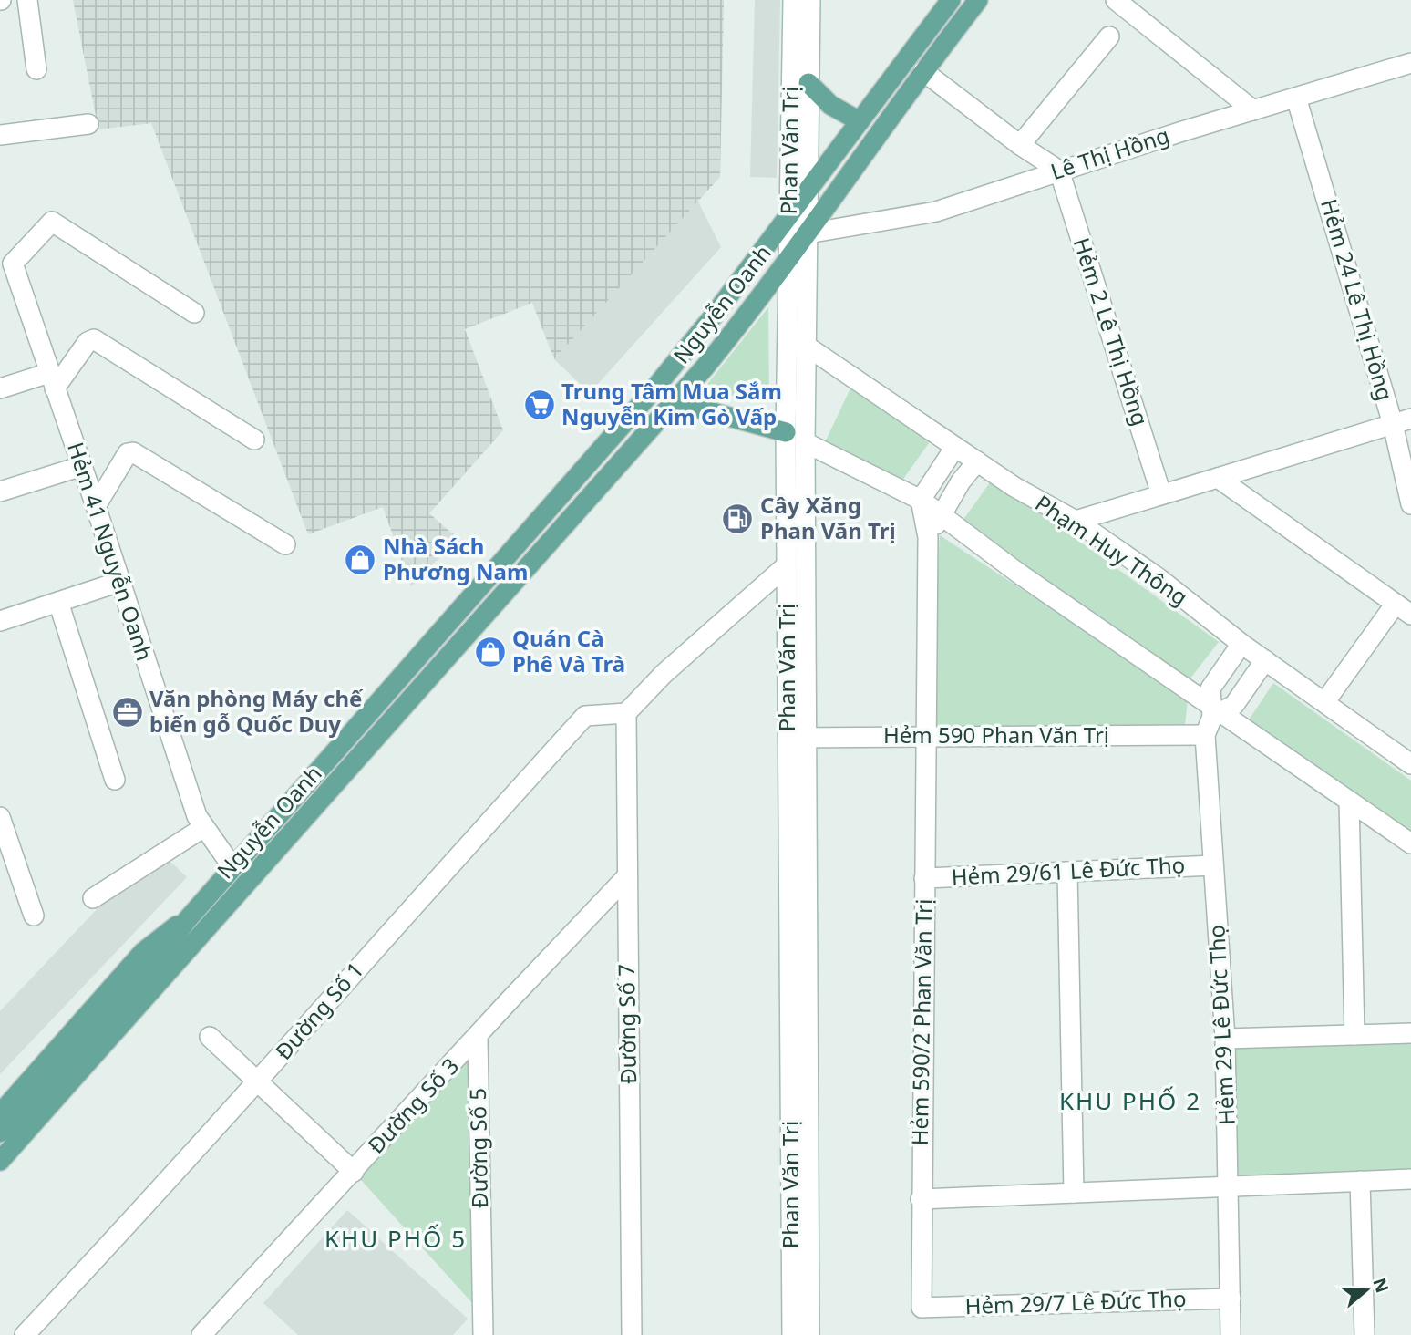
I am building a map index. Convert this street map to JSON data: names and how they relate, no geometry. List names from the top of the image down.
{
  "streets": {
    "main road": ["Nguyễn Oanh"],
    "street": [
      "Phan Văn Trị",
      "Lê Thị Hồng",
      "Hẻm 24 Lê Thị Hồng",
      "Hẻm 2 Lê Thị Hồng",
      "Phạm Huy Thông",
      "Hẻm 41 Nguyễn Oanh",
      "Hẻm 590 Phan Văn Trị",
      "Hẻm 29/61 Lê Đức Thọ",
      "Đường Số 1",
      "Hẻm 590/2 Phan Văn Trị",
      "Đường Số 7",
      "Hẻm 29 Lê Đức Thọ",
      "Đường Số 3",
      "Đường Số 5",
      "Hẻm 29/7 Lê Đức Thọ"
    ]
  },
  "crossings": [
    ["Phan Văn Trị", "Lê Thị Hồng"],
    ["Phan Văn Trị", "Nguyễn Oanh"],
    ["Phan Văn Trị", "Phạm Huy Thông"],
    ["Phan Văn Trị", "Hẻm 590 Phan Văn Trị"],
    ["Lê Thị Hồng", "Hẻm 24 Lê Thị Hồng"],
    ["Lê Thị Hồng", "Nguyễn Oanh"],
    ["Lê Thị Hồng", "Hẻm 2 Lê Thị Hồng"],
    ["Nguyễn Oanh", "Hẻm 41 Nguyễn Oanh"],
    ["Hẻm 590 Phan Văn Trị", "Hẻm 590/2 Phan Văn Trị"],
    ["Hẻm 590 Phan Văn Trị", "Hẻm 29 Lê Đức Thọ"],
    ["Hẻm 29/61 Lê Đức Thọ", "Hẻm 590/2 Phan Văn Trị"],
    ["Hẻm 29/61 Lê Đức Thọ", "Hẻm 29 Lê Đức Thọ"],
    ["Đường Số 1", "Đường Số 7"],
    ["Hẻm 590/2 Phan Văn Trị", "Hẻm 29/7 Lê Đức Thọ"],
    ["Đường Số 7", "Đường Số 3"],
    ["Hẻm 29 Lê Đức Thọ", "Hẻm 29/7 Lê Đức Thọ"],
    ["Đường Số 3", "Đường Số 5"]
  ],
  "districts": ["KHU PHỐ 2", "KHU PHỐ 5"],
  "places": {
    "supermarket": ["Trung Tâm Mua Sắm Nguyễn Kim Gò Vấp"],
    "fuel station": ["Cây Xăng Phan Văn Trị"],
    "shop": ["Nhà Sách Phương Nam", "Quán Cà Phê Và Trà"],
    "office": ["Văn phòng Máy chế biến gỗ Quốc Duy"]
  },
  "north": "right"
}
